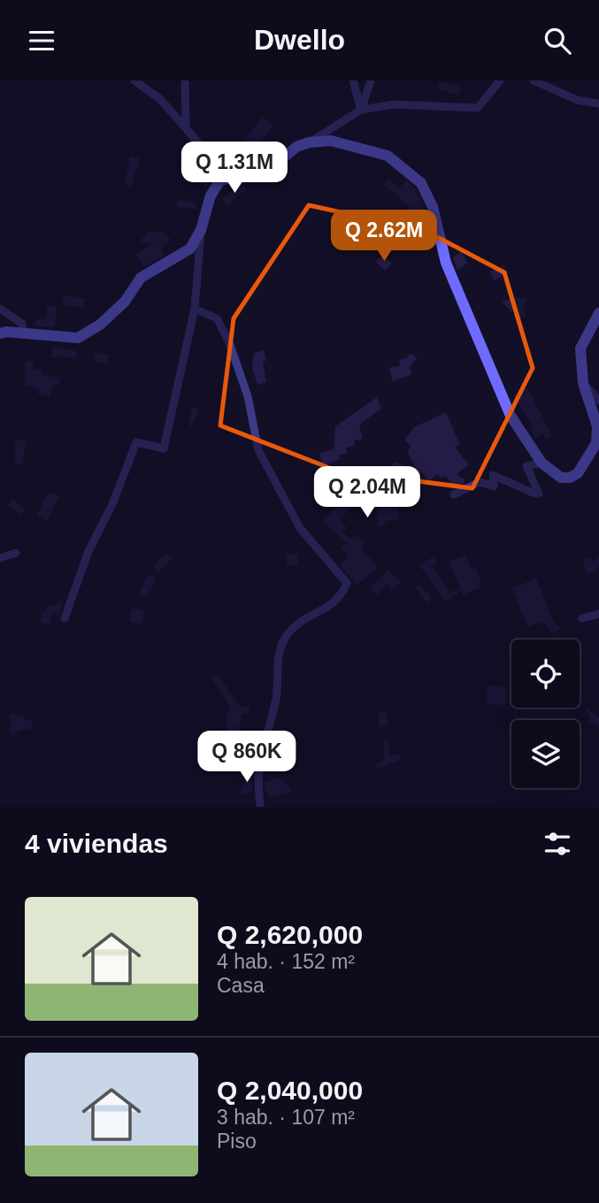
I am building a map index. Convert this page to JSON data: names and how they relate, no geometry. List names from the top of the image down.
{
  "page": {
    "header": "Dwello",
    "price": [
      "Q 1.31M",
      "Q 2.62M",
      "Q 2.04M",
      "Q 860K"
    ],
    "heading": "4 viviendas",
    "list": [
      {
        "name": "Q 2,620,000",
        "note": "4 hab. · 152 m² · Casa"
      },
      {
        "name": "Q 2,040,000",
        "note": "3 hab. · 107 m² · Piso"
      }
    ]
  }
}
